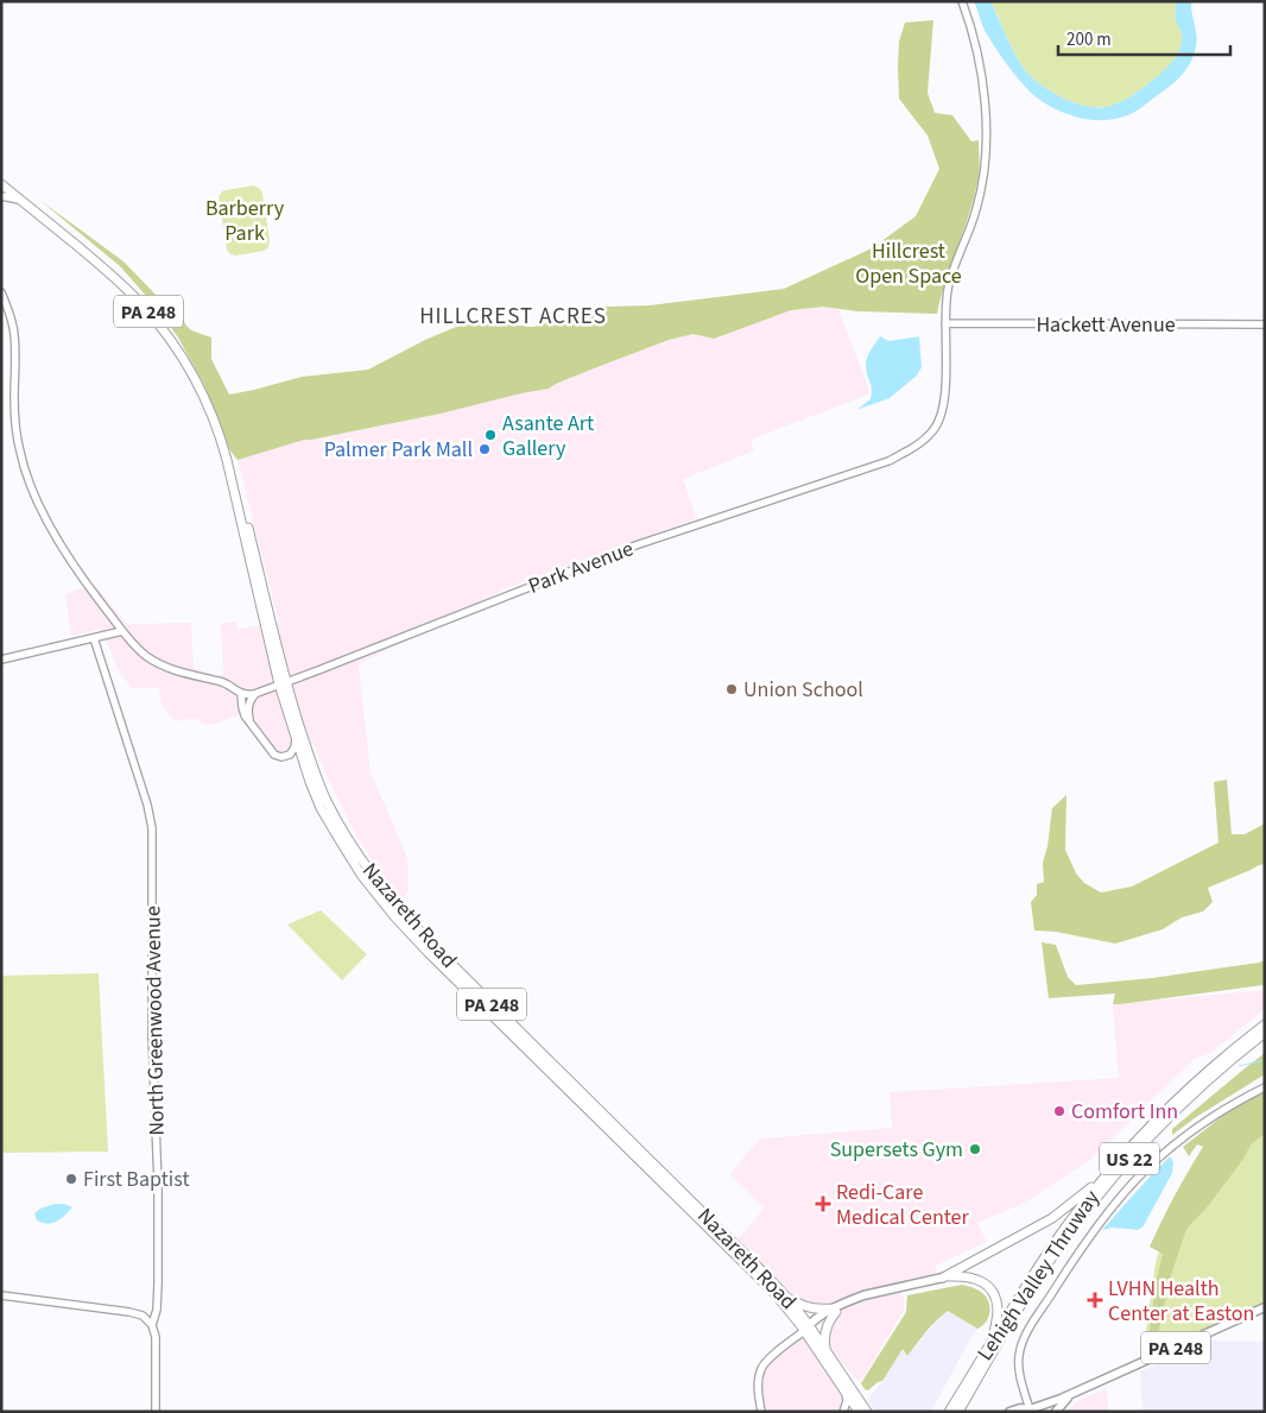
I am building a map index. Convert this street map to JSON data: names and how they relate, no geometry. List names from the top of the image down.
{
  "streets": {
    "highway": [
      "PA 248",
      "Nazareth Road",
      "US 22",
      "Lehigh Valley Thruway"
    ],
    "main road": ["Hackett Avenue", "Park Avenue", "North Greenwood Avenue"]
  },
  "crossings": [
    ["Hackett Avenue", "Park Avenue"],
    ["Park Avenue", "Nazareth Road"]
  ],
  "districts": ["HILLCREST ACRES"],
  "parks": ["Barberry Park", "Hillcrest Open Space"],
  "places": {
    "other": [
      "Asante Art Gallery",
      "Palmer Park Mall",
      "Union School",
      "Comfort Inn",
      "Supersets Gym",
      "First Baptist"
    ],
    "health": ["Redi-Care Medical Center", "LVHN Health Center at Easton"]
  },
  "scale_bar": "200 m"
}
